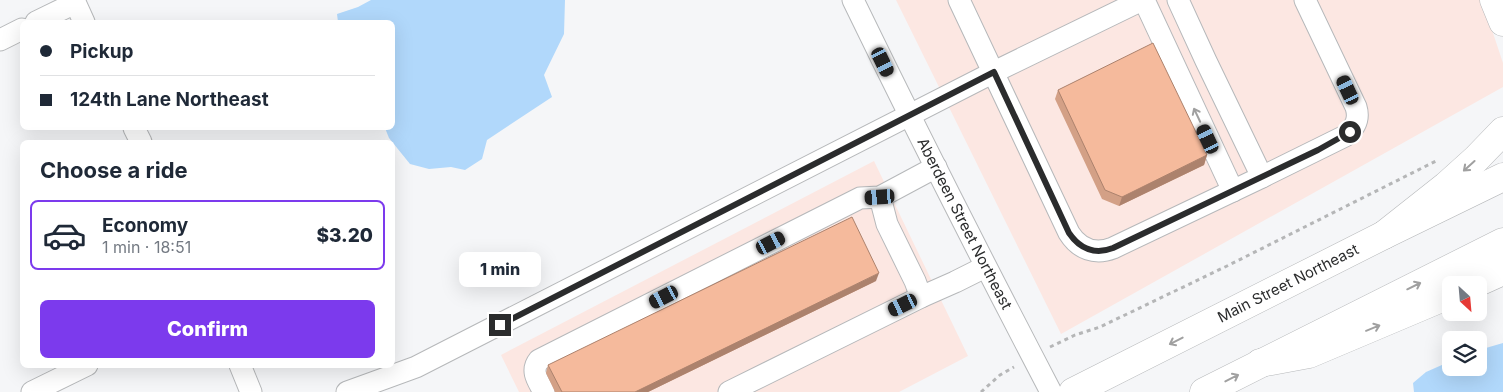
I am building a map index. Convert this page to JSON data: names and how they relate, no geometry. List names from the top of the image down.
{
  "streets": {
    "main road": ["Main Street Northeast"],
    "street": ["Aberdeen Street Northeast"]
  },
  "north": "bottom right",
  "page": {
    "banner": ["Pickup", "124th Lane Northeast"],
    "heading": "Choose a ride",
    "list": [
      {
        "name": "Economy",
        "note": "1 min · 18:51",
        "value": "$3.20"
      }
    ],
    "bubble": "1 min",
    "buttons": "Confirm"
  }
}
